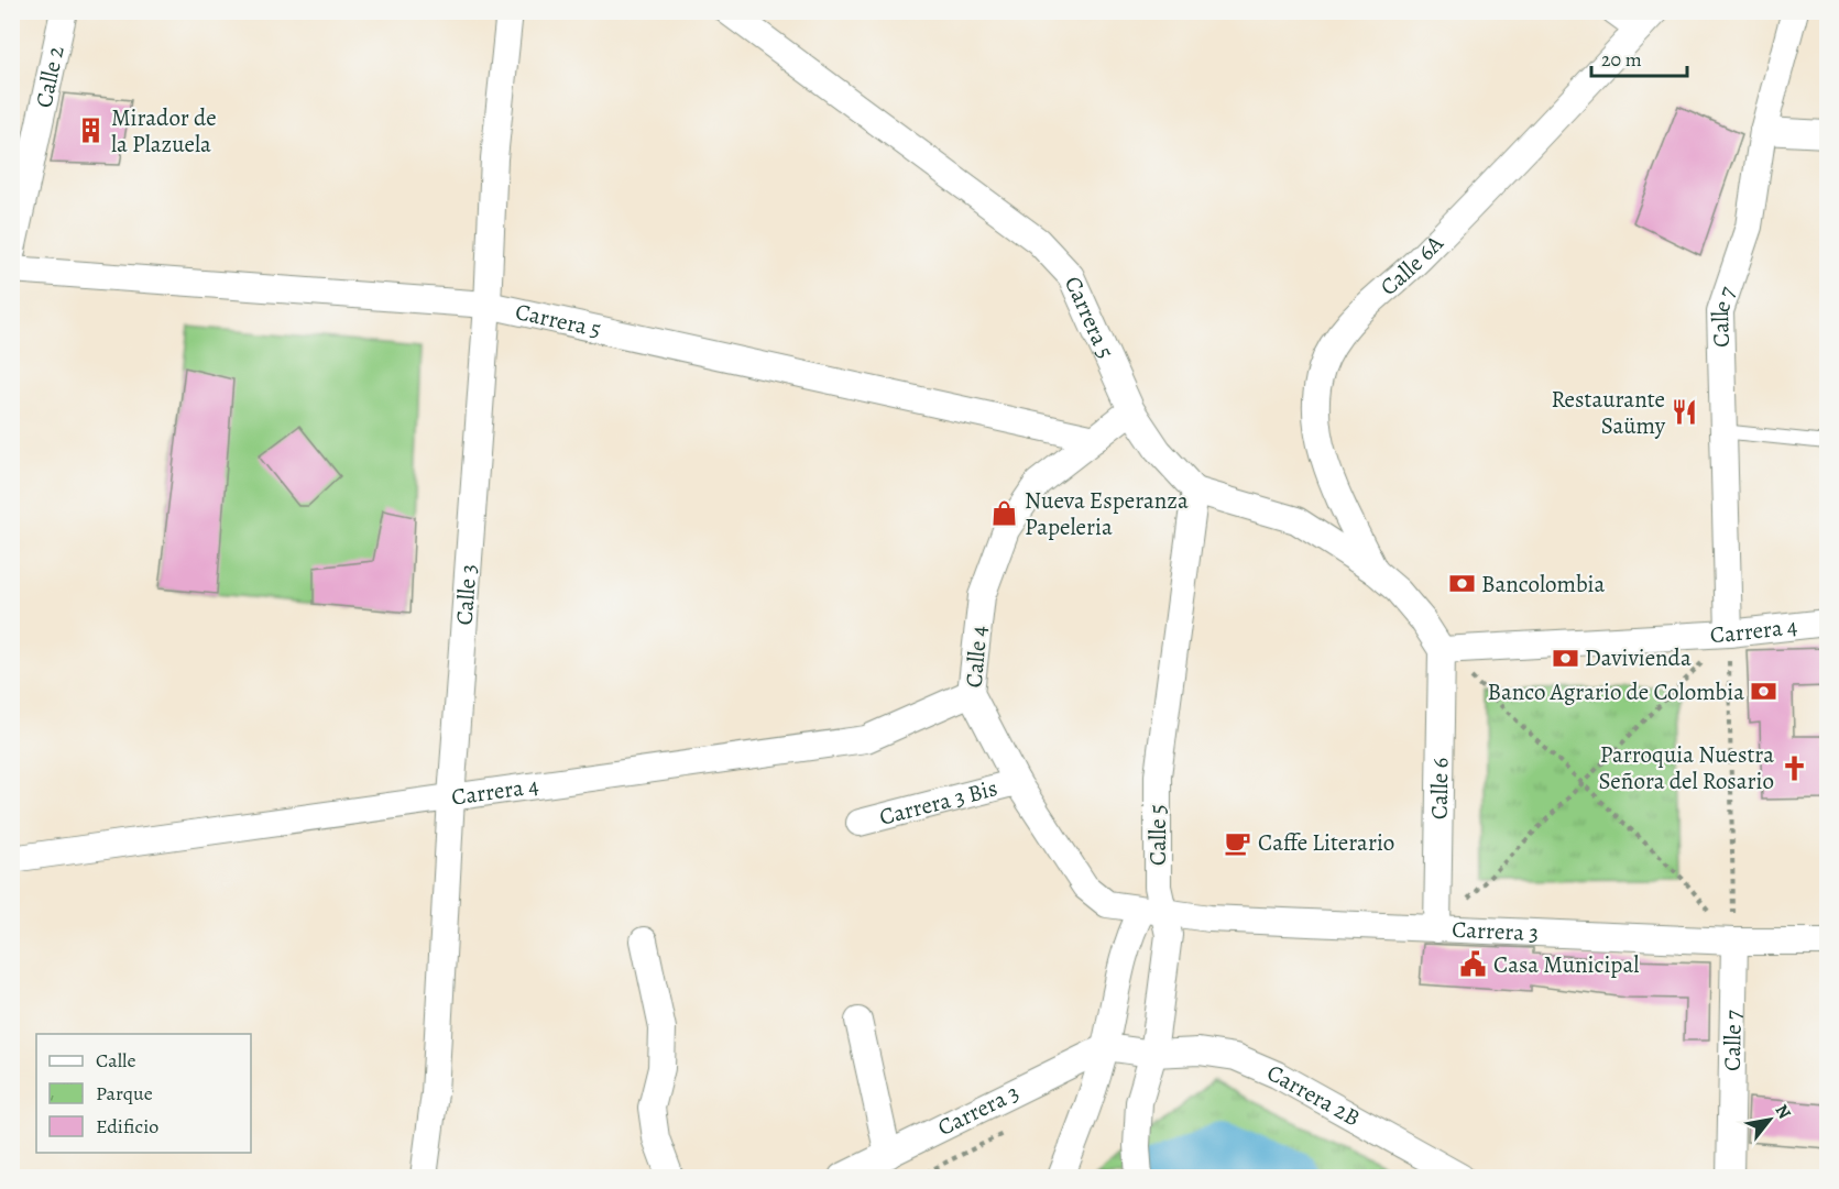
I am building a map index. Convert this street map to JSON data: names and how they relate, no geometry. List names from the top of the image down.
{
  "streets": {
    "street": [
      "Calle 2",
      "Calle 6A",
      "Carrera 5",
      "Calle 7",
      "Calle 3",
      "Carrera 4",
      "Calle 4",
      "Calle 6",
      "Carrera 3 Bis",
      "Calle 5",
      "Carrera 3",
      "Carrera 2B"
    ]
  },
  "crossings": [
    ["Carrera 5", "Calle 3"],
    ["Carrera 5", "Calle 4"],
    ["Carrera 5", "Calle 5"],
    ["Calle 7", "Carrera 4"],
    ["Calle 7", "Carrera 3"],
    ["Calle 3", "Carrera 4"],
    ["Carrera 4", "Calle 4"],
    ["Carrera 4", "Calle 6"],
    ["Calle 4", "Carrera 3 Bis"],
    ["Calle 4", "Calle 5"],
    ["Calle 4", "Carrera 3"],
    ["Calle 6", "Carrera 3"],
    ["Calle 5", "Carrera 3"],
    ["Calle 5", "Carrera 2B"]
  ],
  "places": {
    "building": ["Mirador de la Plazuela"],
    "restaurant": ["Restaurante Saümy"],
    "shop": ["Nueva Esperanza Papeleria"],
    "bank": ["Bancolombia", "Davivienda", "Banco Agrario de Colombia"],
    "church": ["Parroquia Nuestra Señora del Rosario"],
    "cafe": ["Caffe Literario"],
    "public building": ["Casa Municipal"]
  },
  "legend": ["Calle", "Parque", "Edificio"],
  "scale_bar": "20 m",
  "north": "top right"
}
